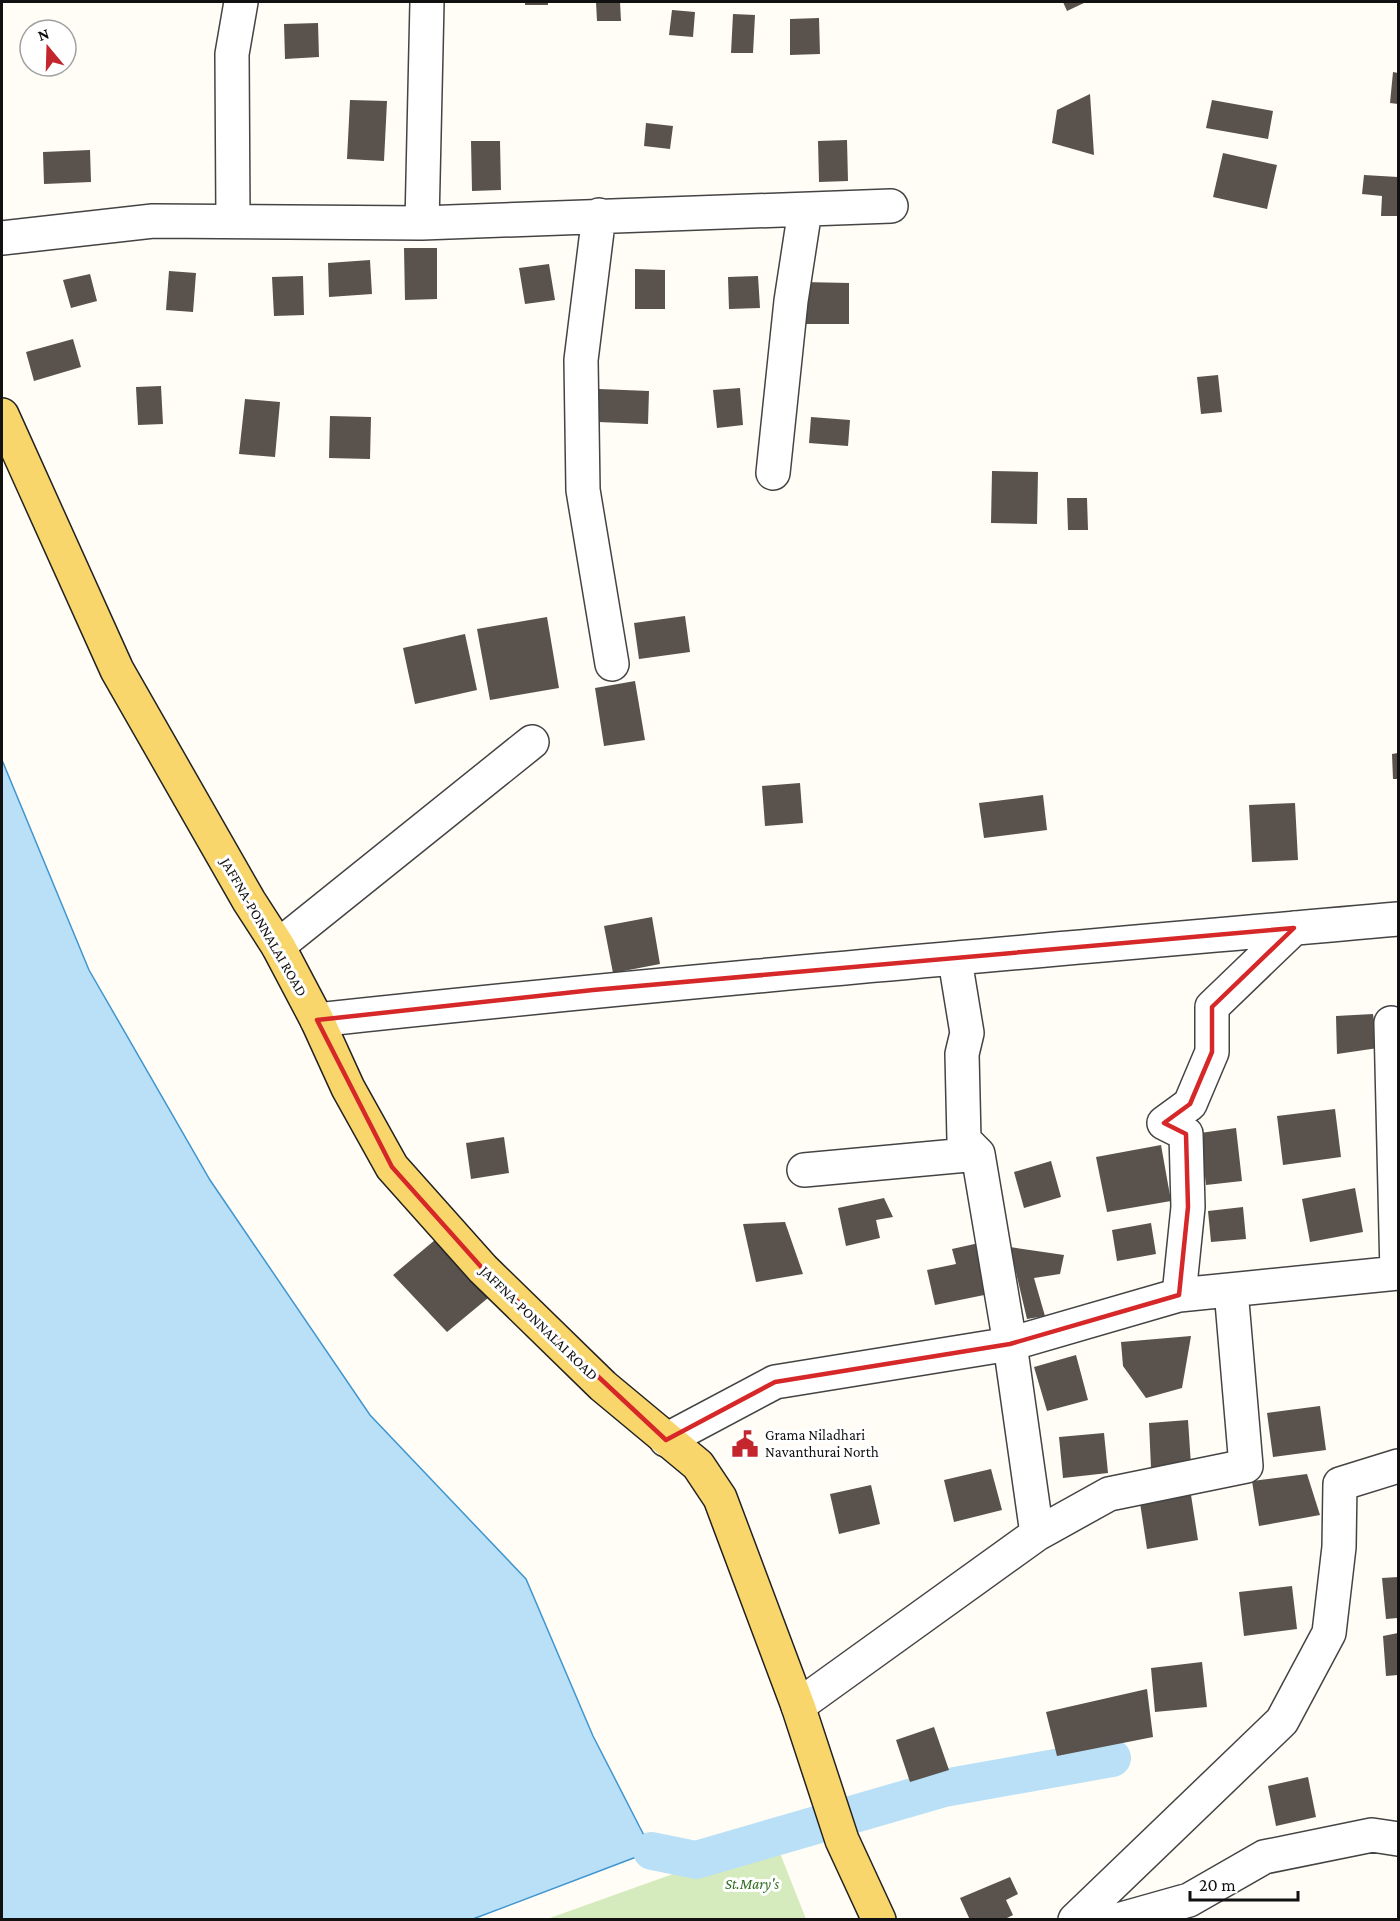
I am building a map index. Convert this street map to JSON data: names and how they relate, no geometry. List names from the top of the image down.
{
  "streets": {
    "main road": ["JAFFNA-PONNALAI ROAD"]
  },
  "parks": ["St.Mary's"],
  "places": {
    "public building": ["Grama Niladhari Navanthurai North"]
  },
  "scale_bar": "20 m",
  "north": "top"
}
